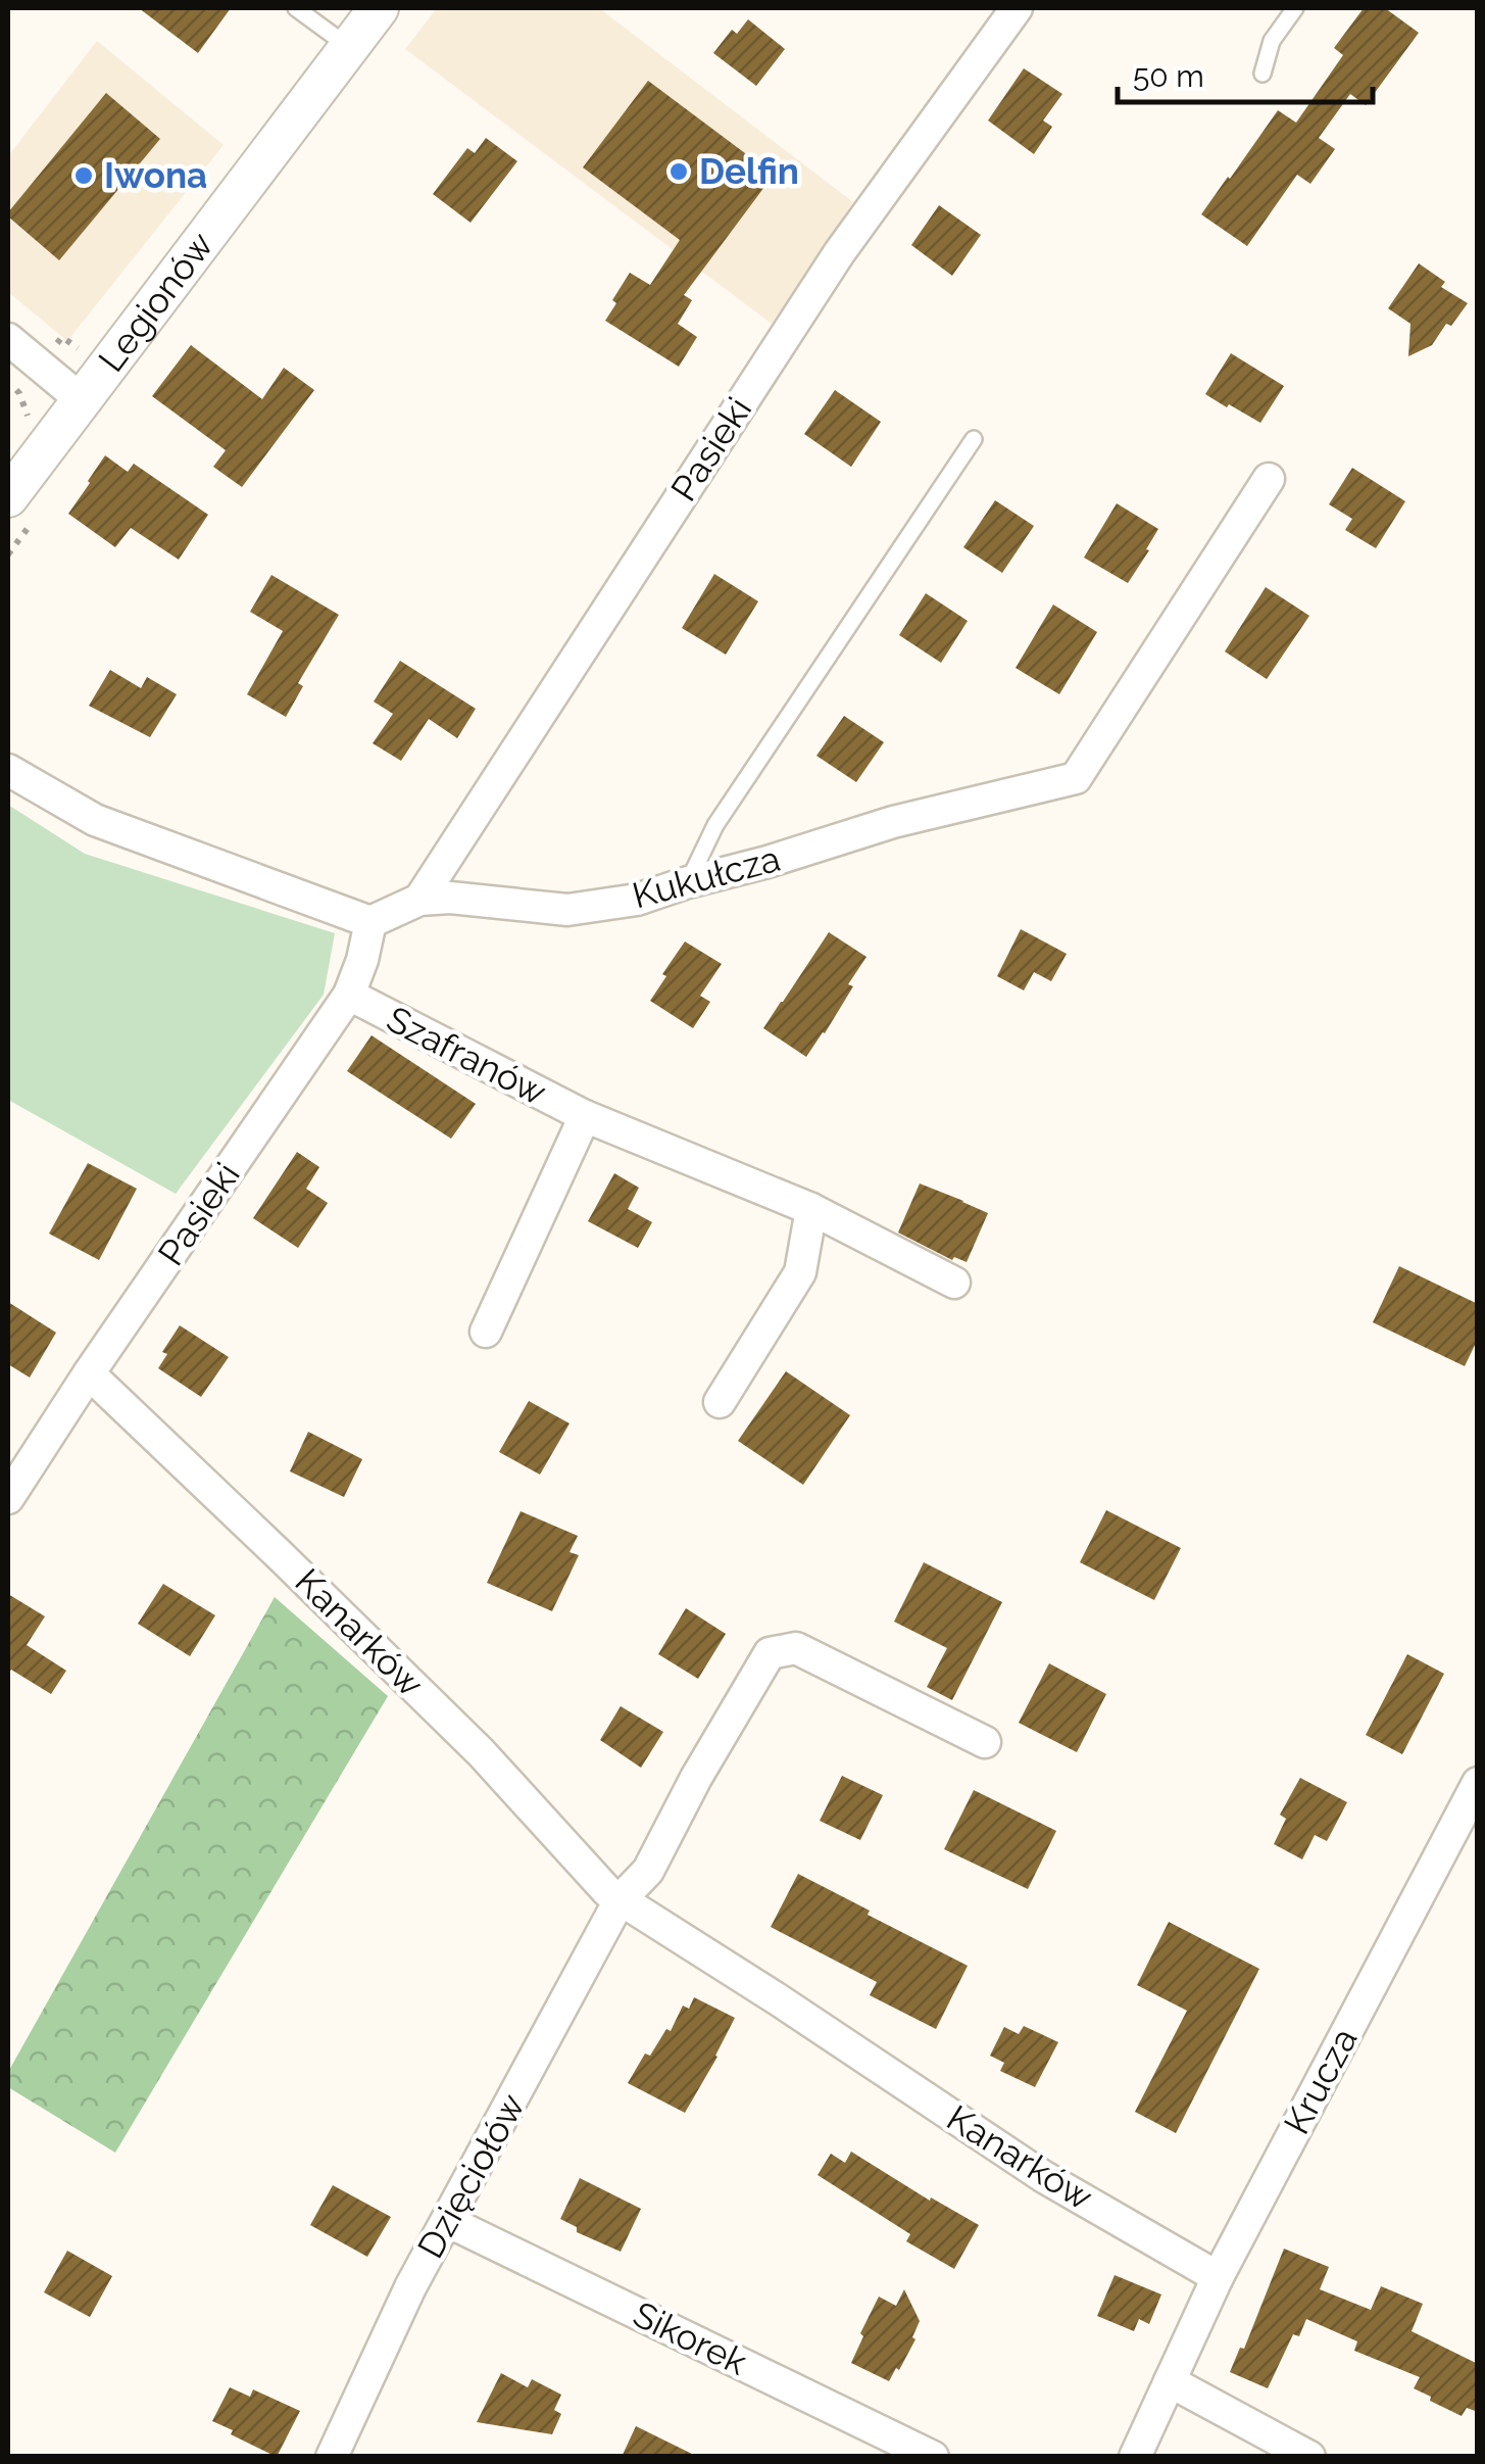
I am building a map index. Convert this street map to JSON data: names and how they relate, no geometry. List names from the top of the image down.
{
  "streets": {
    "street": [
      "Legionów",
      "Pasieki",
      "Kukułcza",
      "Szafranów",
      "Kanarków",
      "Krucza",
      "Dzięciołów",
      "Sikorek"
    ]
  },
  "crossings": [
    ["Pasieki", "Kukułcza"],
    ["Pasieki", "Szafranów"],
    ["Pasieki", "Kanarków"],
    ["Kanarków", "Krucza"],
    ["Kanarków", "Dzięciołów"],
    ["Dzięciołów", "Sikorek"]
  ],
  "places": ["Delfin", "Iwona"],
  "scale_bar": "50 m"
}
